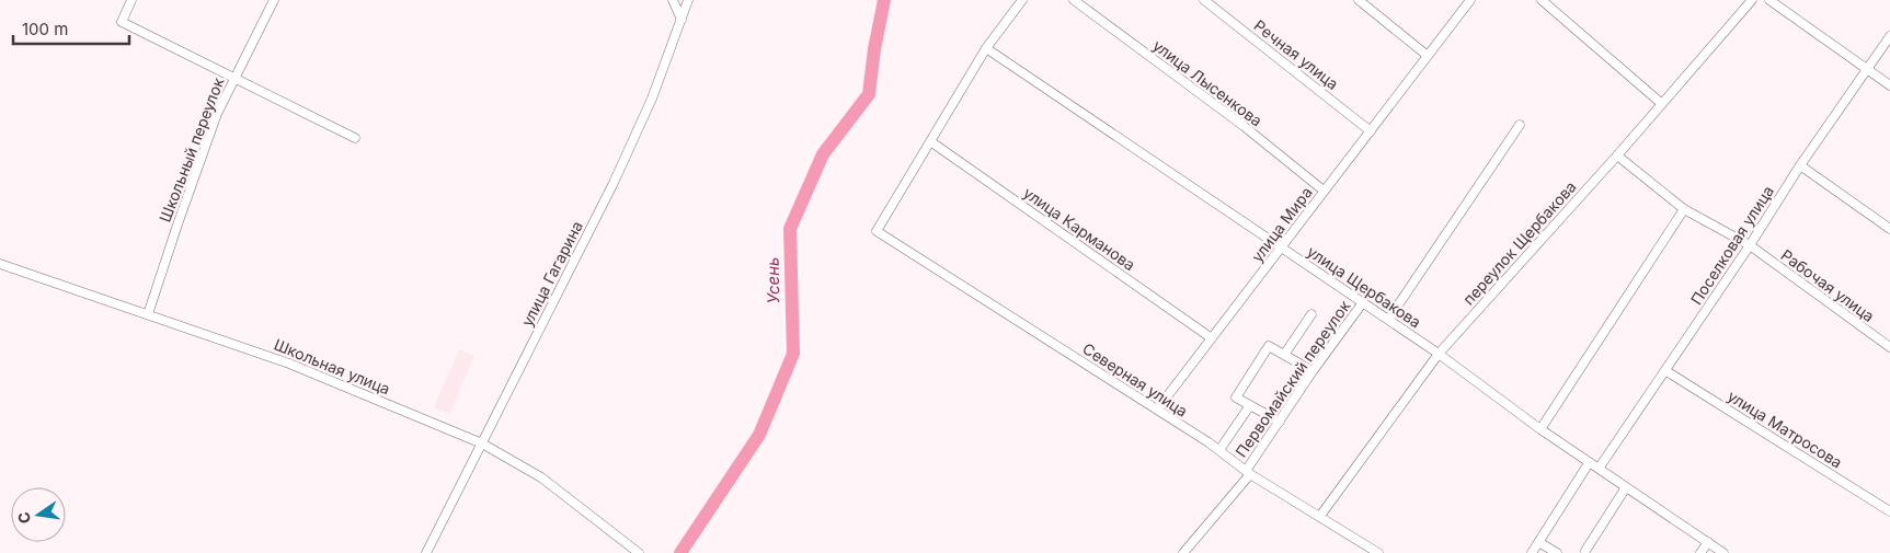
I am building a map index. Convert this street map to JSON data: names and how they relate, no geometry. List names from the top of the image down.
{
  "streets": {
    "street": [
      "Речная улица",
      "улица Лысенкова",
      "Школьный переулок",
      "улица Мира",
      "улица Карманова",
      "переулок Щербакова",
      "Поселковая улица",
      "улица Гагарина",
      "Рабочая улица",
      "улица Щербакова",
      "Школьная улица",
      "Первомайский переулок",
      "Северная улица",
      "улица Матросова"
    ]
  },
  "crossings": [
    ["Речная улица", "улица Мира"],
    ["улица Лысенкова", "улица Мира"],
    ["Школьный переулок", "Школьная улица"],
    ["улица Мира", "улица Карманова"],
    ["улица Мира", "улица Щербакова"],
    ["улица Мира", "Северная улица"],
    ["улица Карманова", "Северная улица"],
    ["переулок Щербакова", "Рабочая улица"],
    ["переулок Щербакова", "улица Щербакова"],
    ["переулок Щербакова", "Северная улица"],
    ["Поселковая улица", "Рабочая улица"],
    ["Поселковая улица", "улица Щербакова"],
    ["Поселковая улица", "улица Матросова"],
    ["улица Гагарина", "Школьная улица"],
    ["улица Щербакова", "Первомайский переулок"],
    ["Первомайский переулок", "Северная улица"]
  ],
  "water": ["Усень"],
  "scale_bar": "100 m",
  "north": "left"
}
